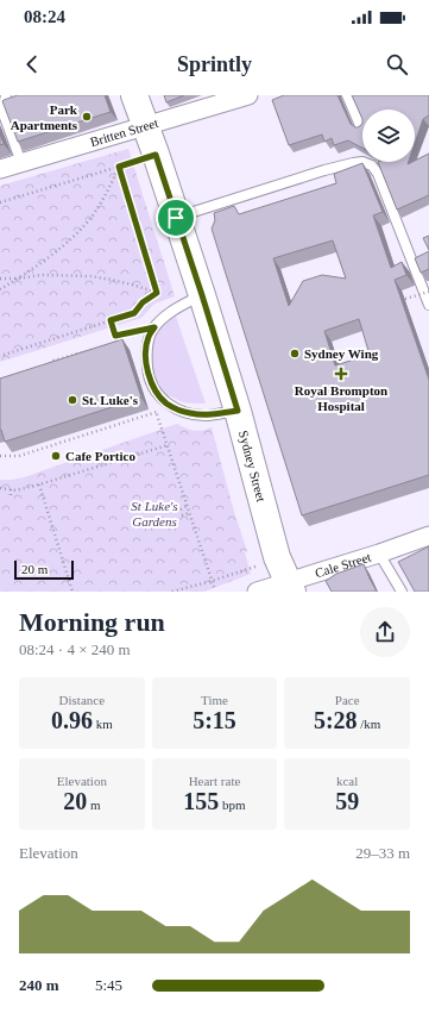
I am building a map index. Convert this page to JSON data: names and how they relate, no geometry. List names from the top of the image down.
{
  "streets": {
    "main road": ["Sydney Street"],
    "street": ["Britten Street", "Cale Street"]
  },
  "crossings": [
    ["Britten Street", "Sydney Street"],
    ["Sydney Street", "Cale Street"]
  ],
  "parks": ["St Luke's Gardens"],
  "places": {
    "other": [
      "Park Apartments",
      "Sydney Wing",
      "St. Luke's",
      "Cafe Portico"
    ],
    "health": ["Royal Brompton Hospital"]
  },
  "scale_bar": "20 m",
  "page": {
    "status": "08:24",
    "header": "Sprintly",
    "scale": "20 m",
    "heading": ["Morning run", "08:24 · 4 × 240 m"],
    "stats": [
      ["Distance", "0.96 km"],
      ["Time", "5:15"],
      ["Pace", "5:28 /km"],
      ["Elevation", "20 m"],
      ["Heart rate", "155 bpm"],
      ["kcal", "59"]
    ],
    "chart": ["Elevation", "29–33 m"],
    "list": [
      {
        "name": "240 m",
        "note": "5:45"
      }
    ]
  }
}
